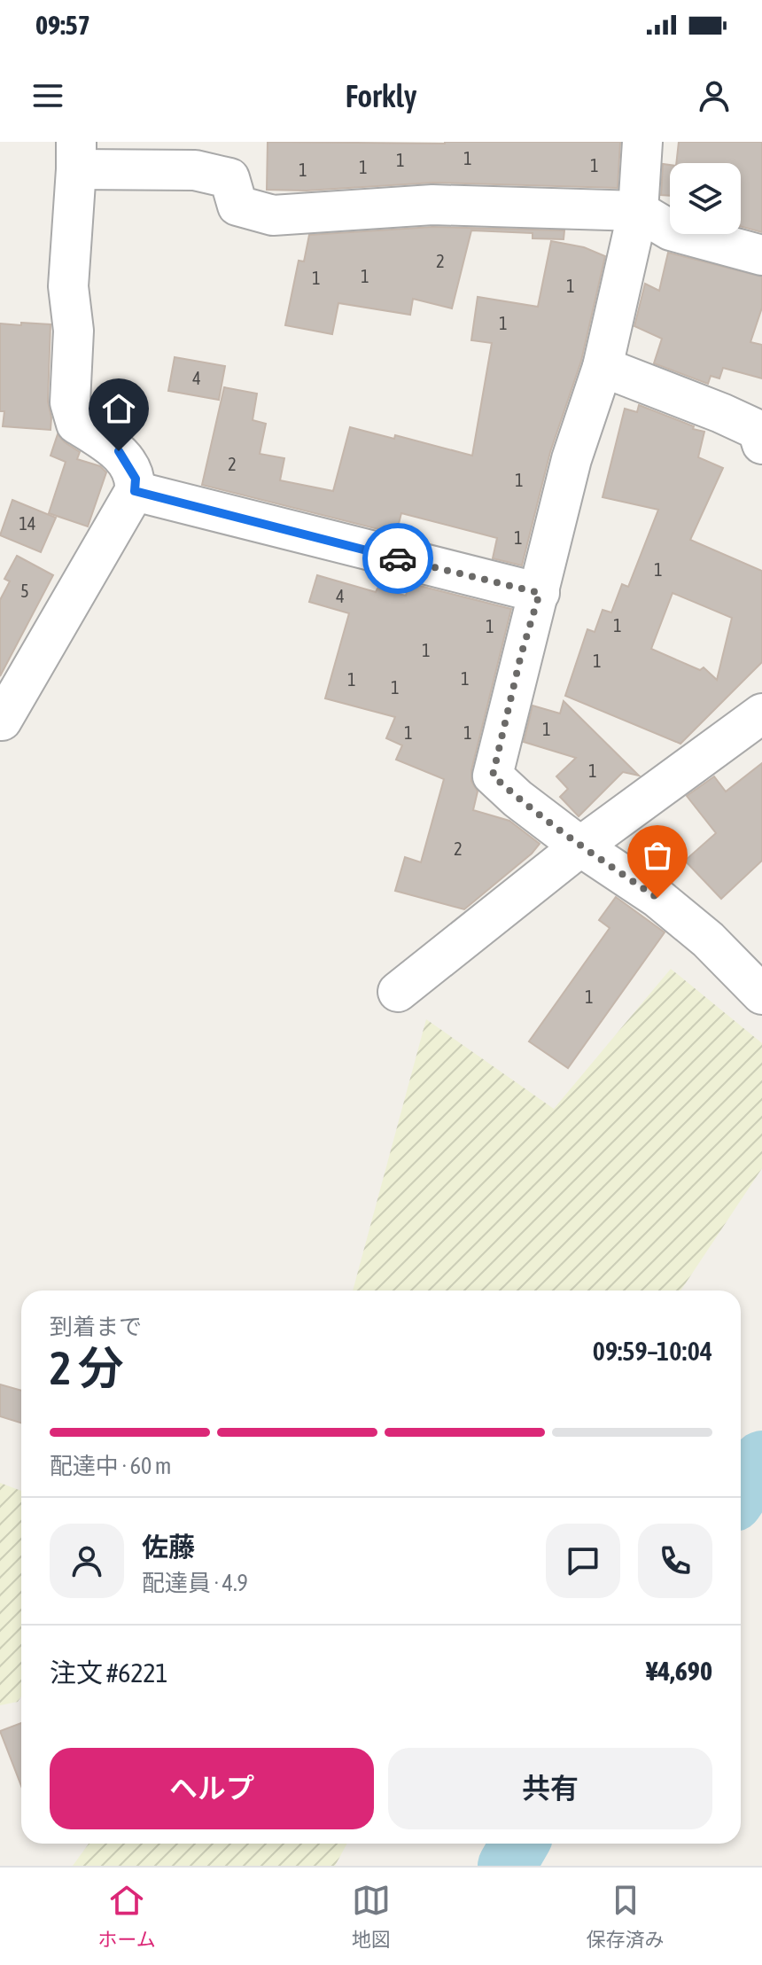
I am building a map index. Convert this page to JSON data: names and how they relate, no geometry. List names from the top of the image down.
{
  "house_numbers": [
    "1",
    "1",
    "1",
    "1",
    "1",
    "2",
    "1",
    "1",
    "1",
    "1",
    "4",
    "2",
    "1",
    "14",
    "1",
    "1",
    "5",
    "4",
    "1",
    "1",
    "1",
    "1",
    "1",
    "1",
    "1",
    "1",
    "1",
    "1",
    "1",
    "2",
    "1"
  ],
  "page": {
    "status": "09:57",
    "header": "Forkly",
    "heading": ["2 分", "到着まで", "09:59–10:04"],
    "panel": [
      "佐藤",
      "配達員 · 4.9",
      "注文 #6221",
      "¥4,690"
    ],
    "bar": "配達中 · 60 m",
    "buttons": ["ヘルプ", "共有"],
    "tabs": ["ホーム", "地図", "保存済み"]
  }
}
